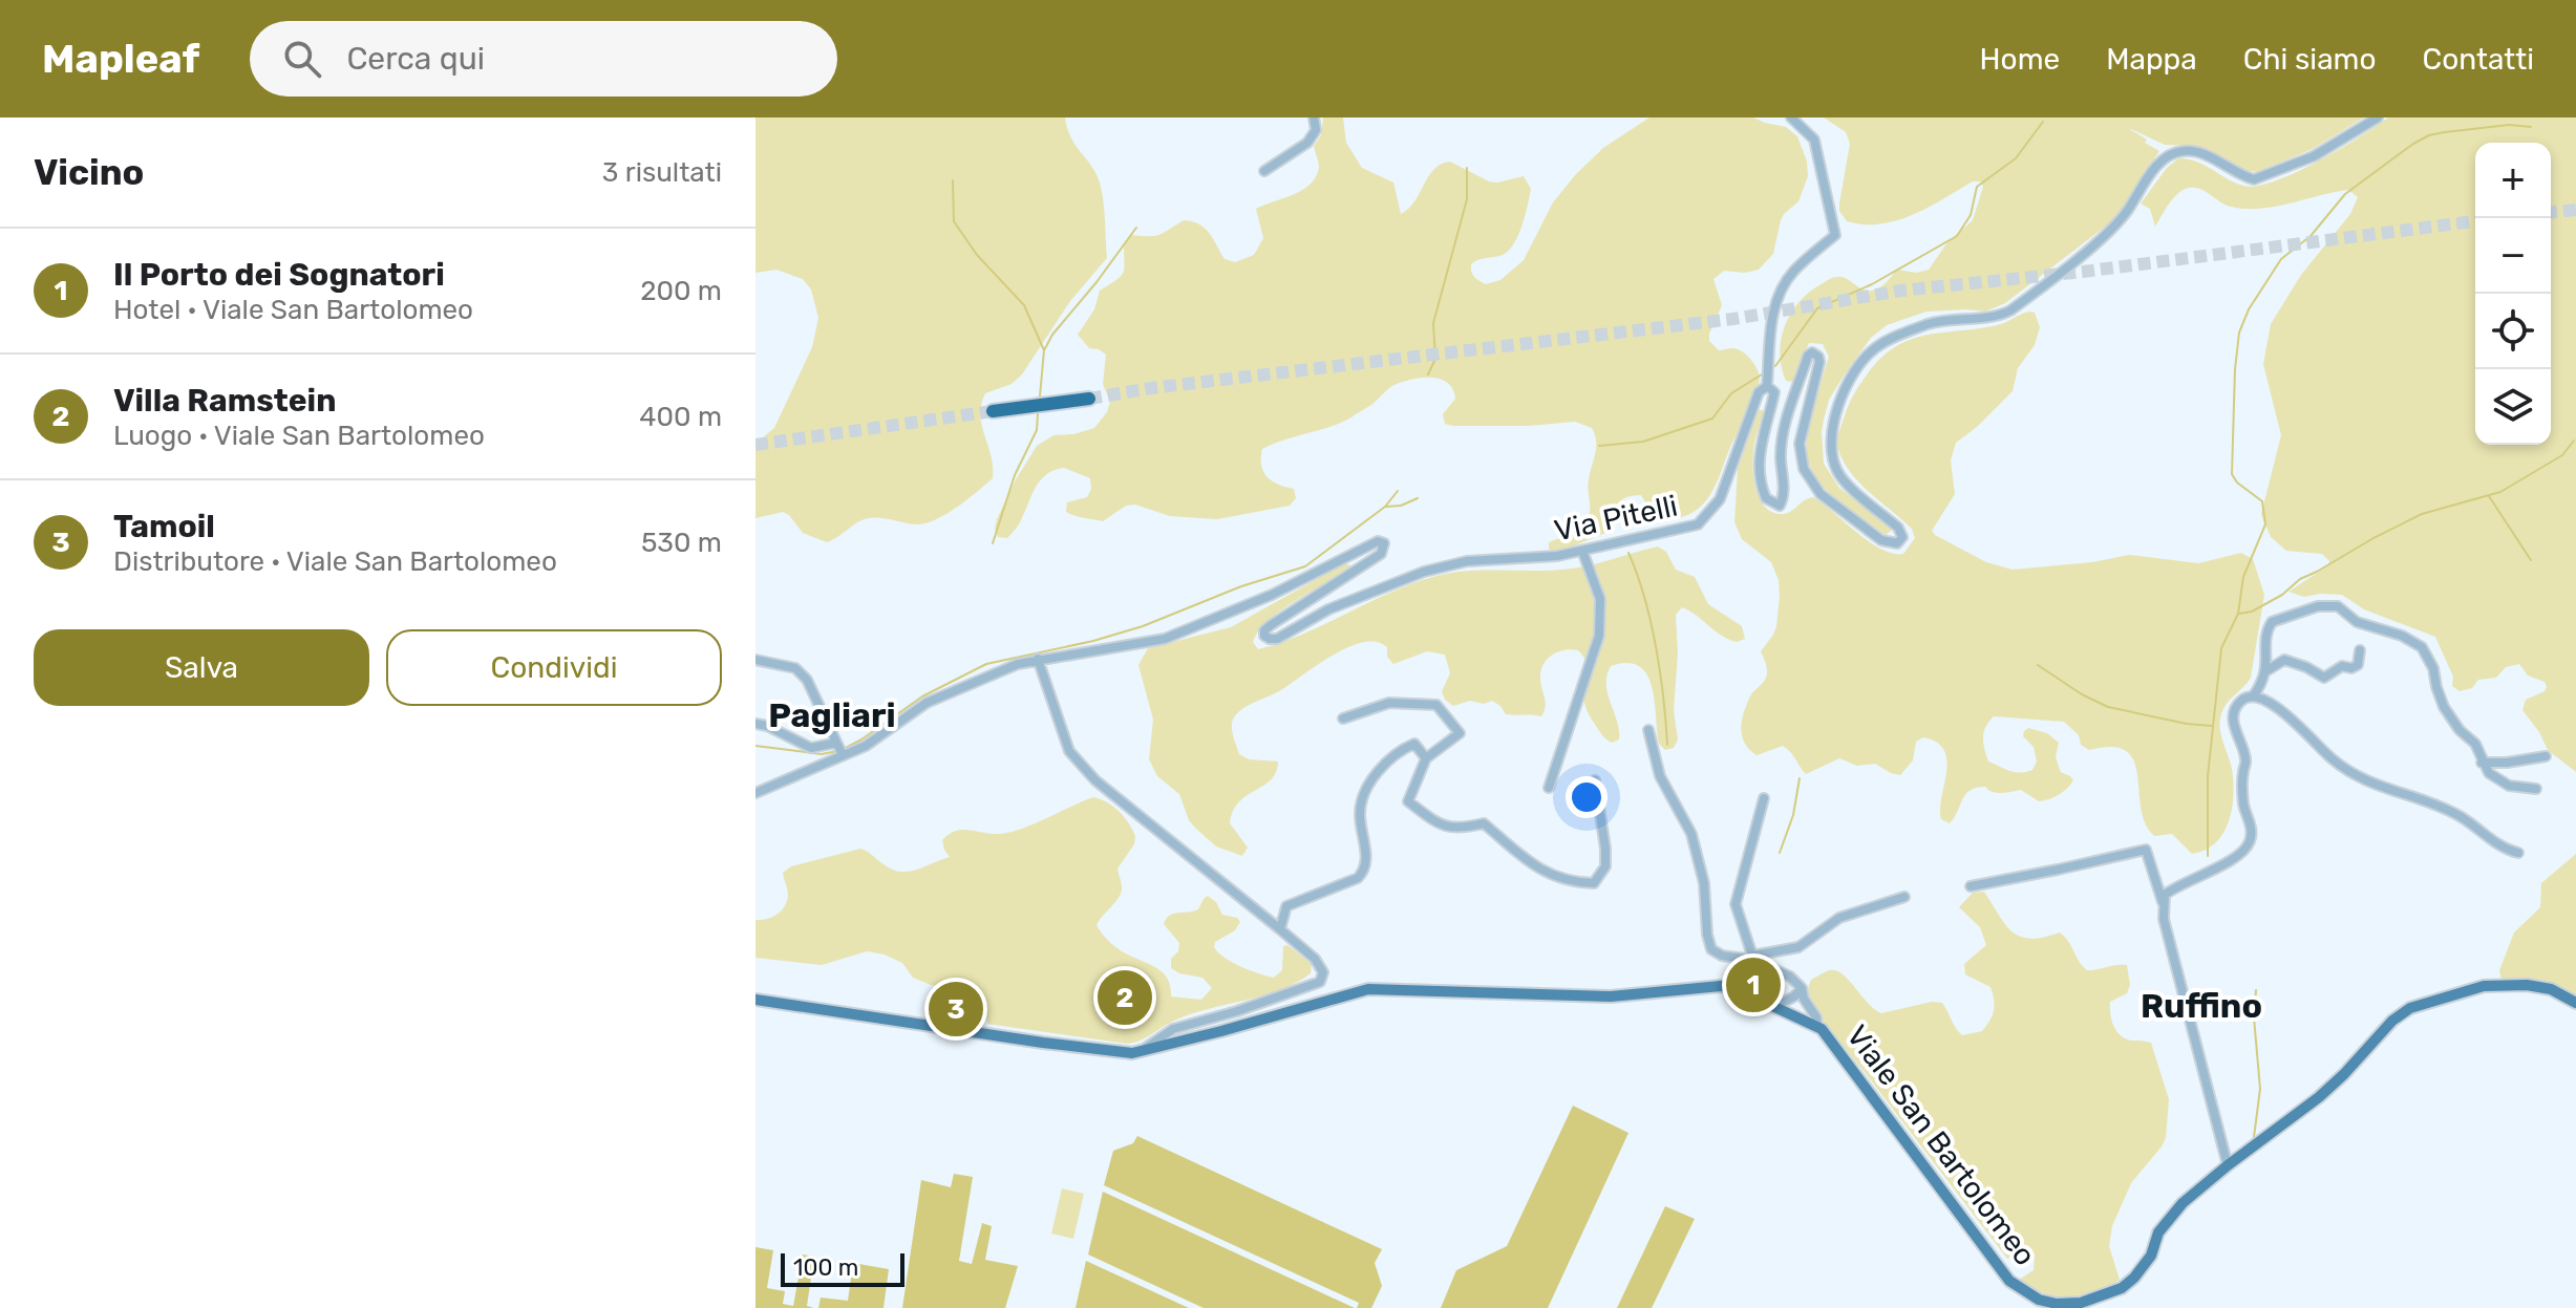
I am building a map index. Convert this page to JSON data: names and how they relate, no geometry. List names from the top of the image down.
{
  "streets": {
    "main road": ["Viale San Bartolomeo"],
    "street": ["Via Pitelli"]
  },
  "districts": ["Pagliari", "Ruffino"],
  "scale_bar": "100 m",
  "page": {
    "header": "Mapleaf",
    "search": "Cerca qui",
    "nav": [
      "Home",
      "Mappa",
      "Chi siamo",
      "Contatti"
    ],
    "heading": ["Vicino", "3 risultati"],
    "map_buttons": ["+", "−"],
    "list": [
      {
        "mark": "1",
        "name": "Il Porto dei Sognatori",
        "note": "Hotel · Viale San Bartolomeo",
        "value": "200 m"
      },
      {
        "mark": "2",
        "name": "Villa Ramstein",
        "note": "Luogo · Viale San Bartolomeo",
        "value": "400 m"
      },
      {
        "mark": "3",
        "name": "Tamoil",
        "note": "Distributore · Viale San Bartolomeo",
        "value": "530 m"
      }
    ],
    "buttons": ["Salva", "Condividi"],
    "pins": ["1", "2", "3"],
    "scale": "100 m"
  }
}
